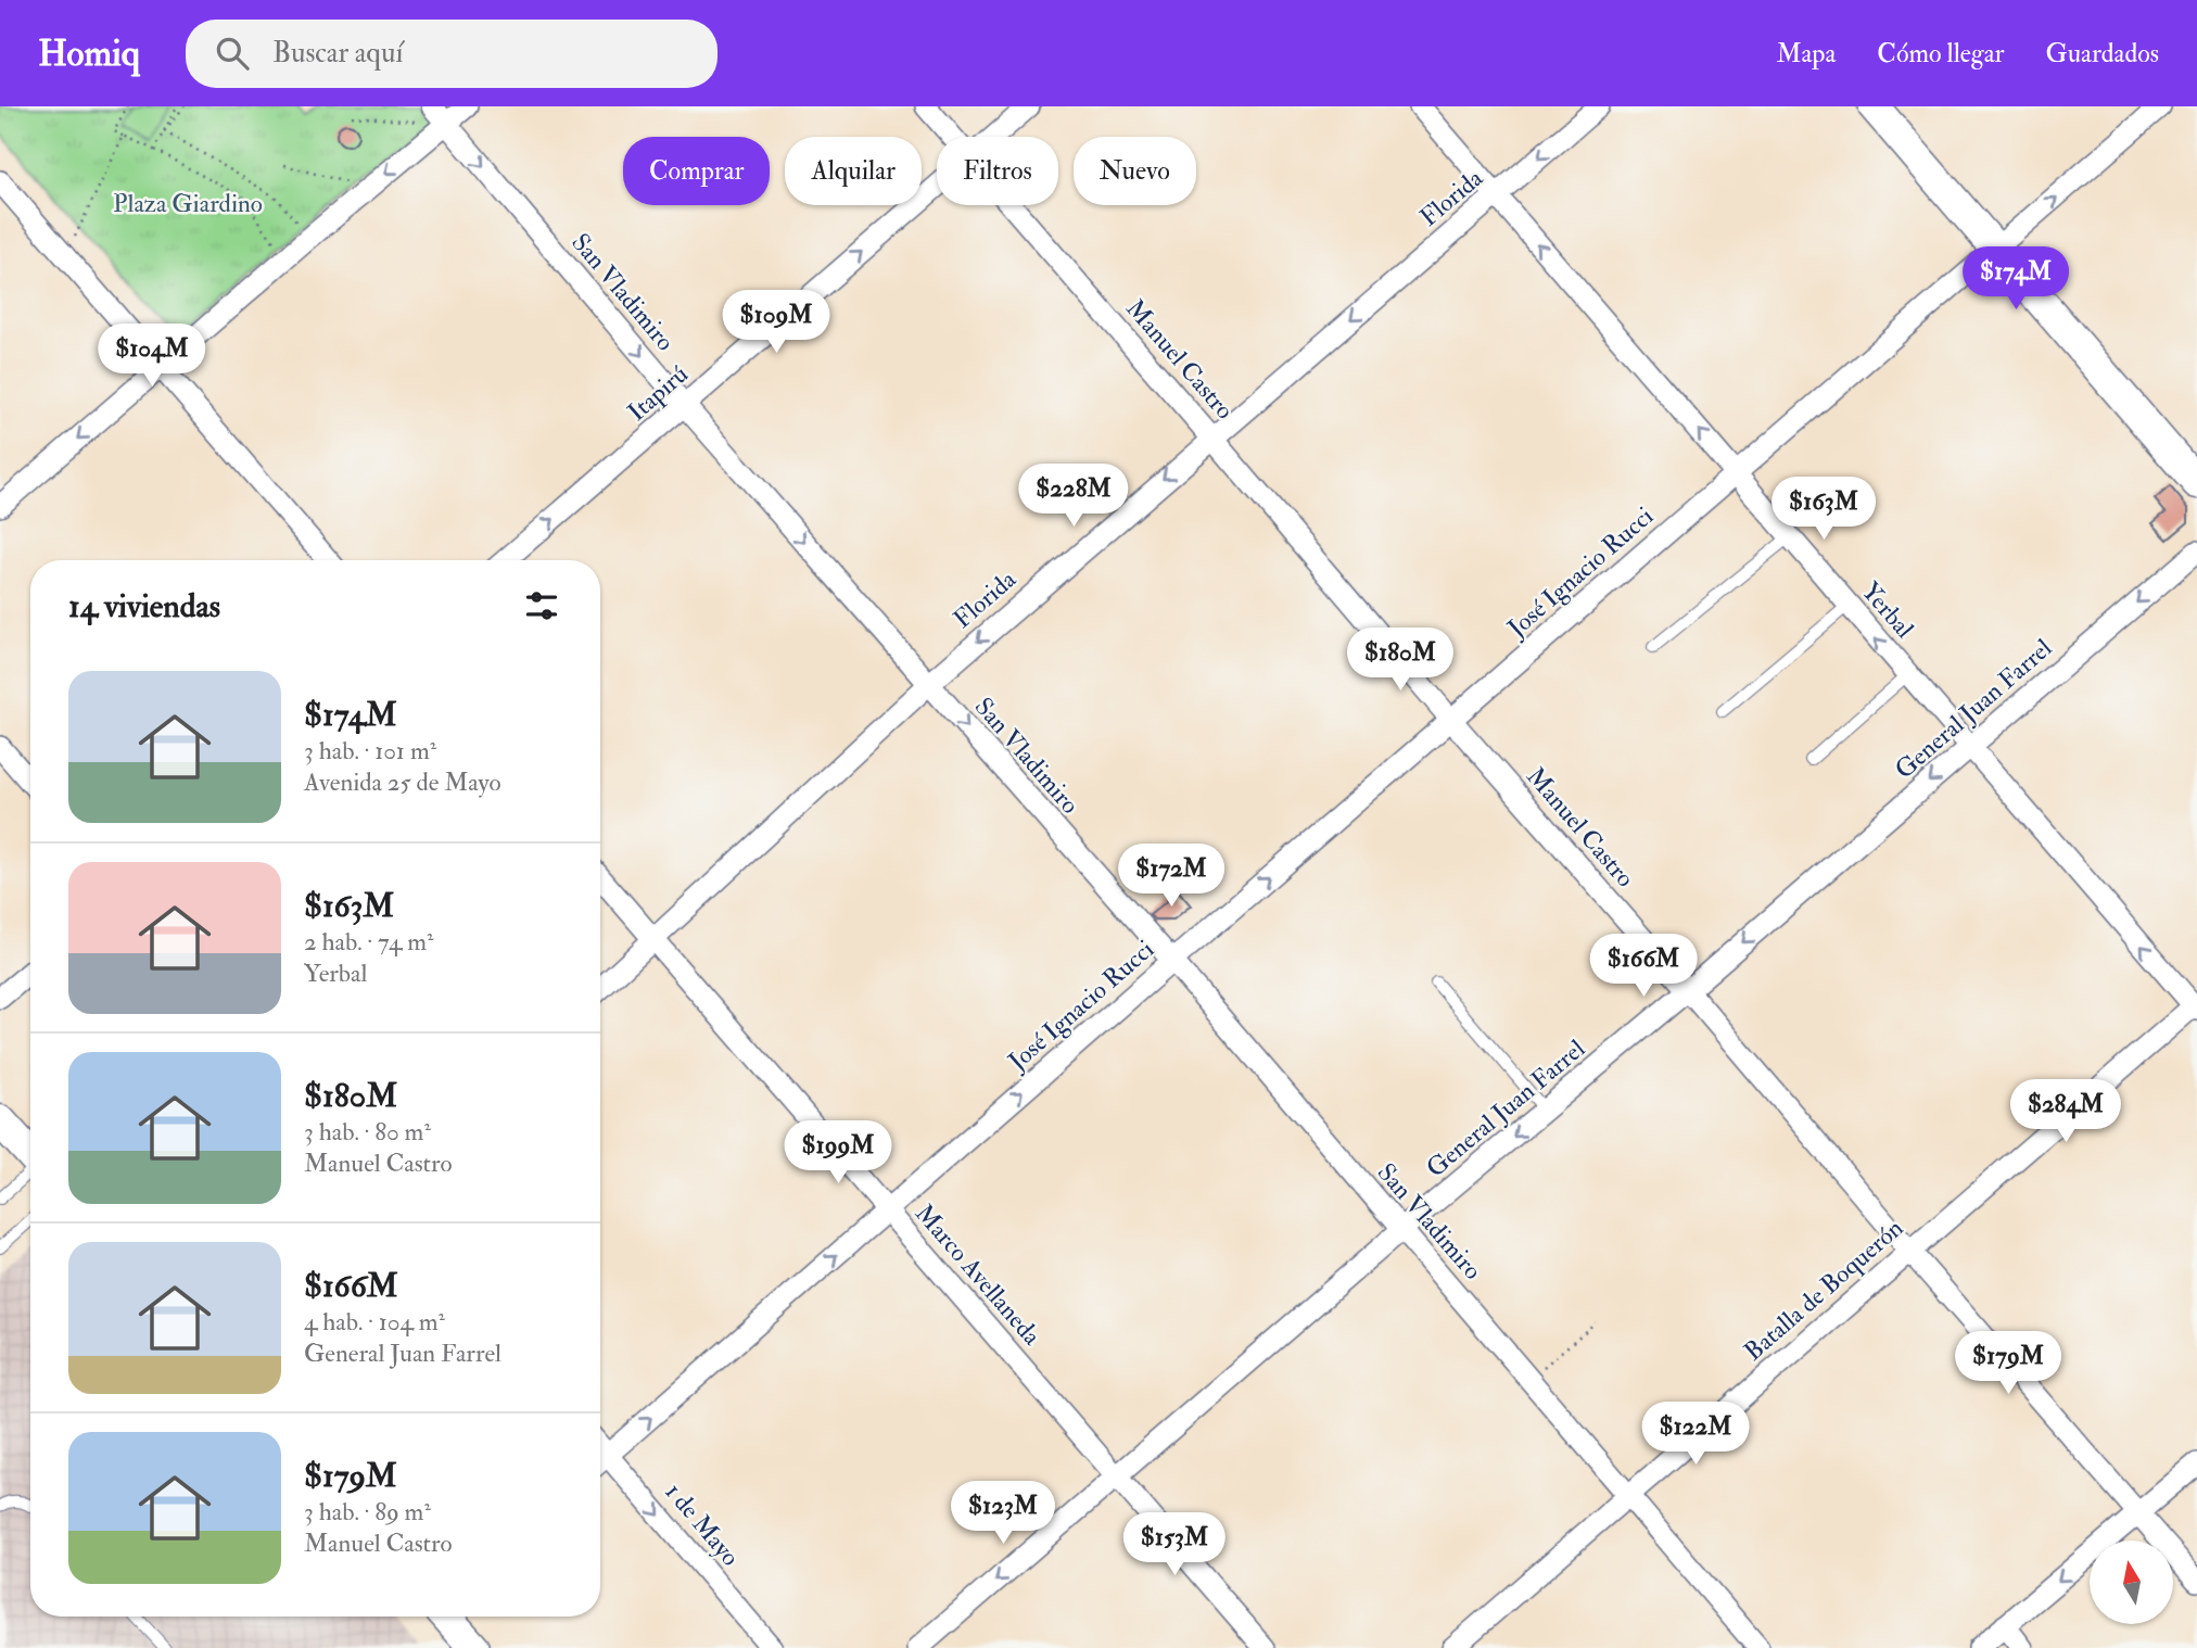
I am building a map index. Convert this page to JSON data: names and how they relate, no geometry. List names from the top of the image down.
{
  "streets": {
    "street": [
      "Florida",
      "San Vladimiro",
      "Manuel Castro",
      "Itapirú",
      "José Ignacio Rucci",
      "Yerbal",
      "General Juan Farrel",
      "Marco Avellaneda",
      "Batalla de Boquerón",
      "1 de Mayo"
    ]
  },
  "crossings": [
    ["Florida", "San Vladimiro"],
    ["Florida", "Manuel Castro"],
    ["Florida", "Yerbal"],
    ["Florida", "Marco Avellaneda"],
    ["San Vladimiro", "Itapirú"],
    ["San Vladimiro", "José Ignacio Rucci"],
    ["San Vladimiro", "General Juan Farrel"],
    ["San Vladimiro", "Batalla de Boquerón"],
    ["Manuel Castro", "José Ignacio Rucci"],
    ["Manuel Castro", "General Juan Farrel"],
    ["Manuel Castro", "Batalla de Boquerón"],
    ["José Ignacio Rucci", "Yerbal"],
    ["José Ignacio Rucci", "Marco Avellaneda"],
    ["José Ignacio Rucci", "1 de Mayo"],
    ["Yerbal", "General Juan Farrel"],
    ["Yerbal", "Batalla de Boquerón"],
    ["General Juan Farrel", "Marco Avellaneda"]
  ],
  "one_way": [
    "Florida",
    "San Vladimiro",
    "Itapirú",
    "José Ignacio Rucci",
    "Yerbal",
    "General Juan Farrel",
    "1 de Mayo"
  ],
  "parks": ["Plaza Giardino"],
  "north": "top",
  "page": {
    "header": "Homiq",
    "search": "Buscar aquí",
    "nav": ["Mapa", "Cómo llegar", "Guardados"],
    "chip": [
      "Comprar",
      "Alquilar",
      "Filtros",
      "Nuevo"
    ],
    "price": [
      "$174M",
      "$109M",
      "$104M",
      "$228M",
      "$163M",
      "$180M",
      "$172M",
      "$166M",
      "$284M",
      "$199M",
      "$179M",
      "$122M",
      "$123M",
      "$153M"
    ],
    "heading": "14 viviendas",
    "list": [
      {
        "name": "$174M",
        "note": "3 hab. · 101 m² · Avenida 25 de Mayo"
      },
      {
        "name": "$163M",
        "note": "2 hab. · 74 m² · Yerbal"
      },
      {
        "name": "$180M",
        "note": "3 hab. · 80 m² · Manuel Castro"
      },
      {
        "name": "$166M",
        "note": "4 hab. · 104 m² · General Juan Farrel"
      },
      {
        "name": "$179M",
        "note": "3 hab. · 89 m² · Manuel Castro"
      }
    ]
  }
}
